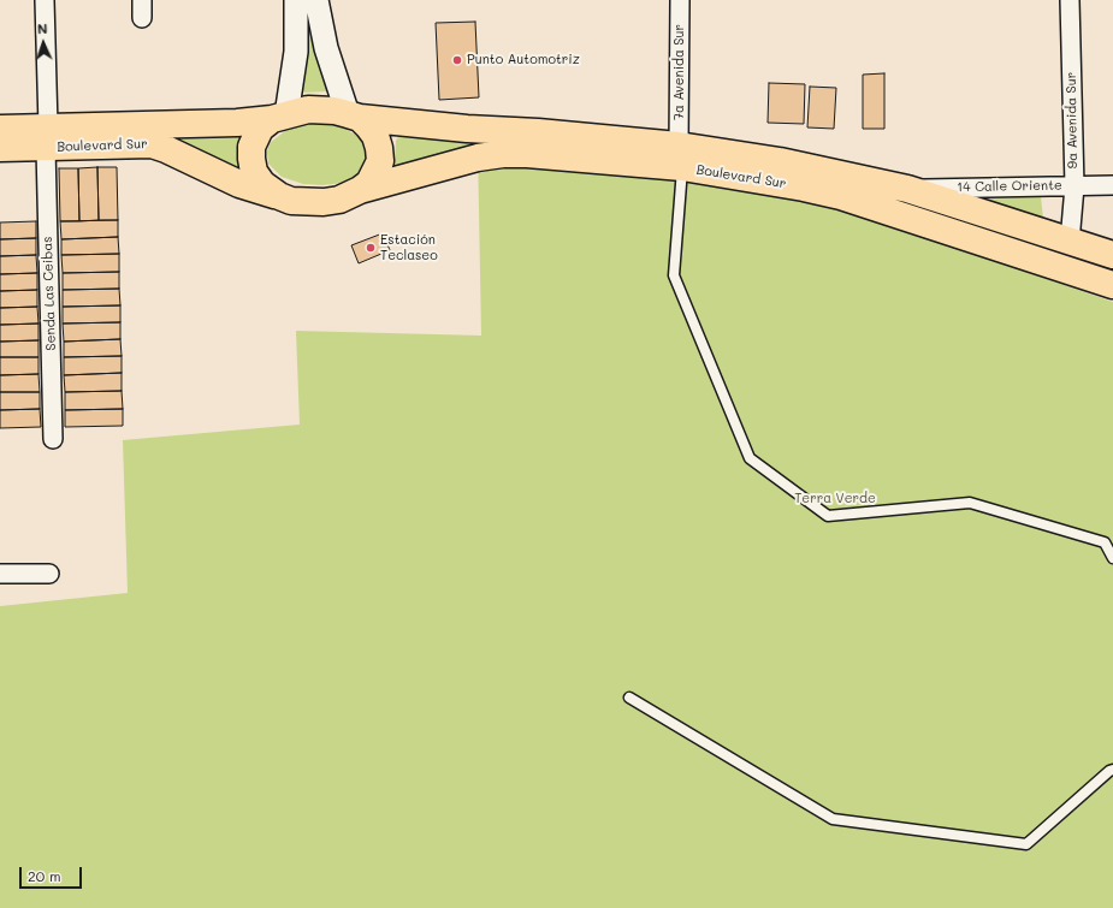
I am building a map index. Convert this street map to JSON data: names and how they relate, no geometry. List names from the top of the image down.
{
  "streets": {
    "highway": ["Boulevard Sur"],
    "street": [
      "7a Avenida Sur",
      "9a Avenida Sur",
      "14 Calle Oriente",
      "Senda Las Ceibas"
    ]
  },
  "crossings": [
    ["7a Avenida Sur", "Boulevard Sur"],
    ["9a Avenida Sur", "Boulevard Sur"],
    ["9a Avenida Sur", "14 Calle Oriente"],
    ["Boulevard Sur", "14 Calle Oriente"],
    ["Boulevard Sur", "Senda Las Ceibas"]
  ],
  "parks": ["Terra Verde"],
  "places": ["Punto Automotriz", "Estación Teclaseo"],
  "scale_bar": "20 m",
  "north": "top"
}
